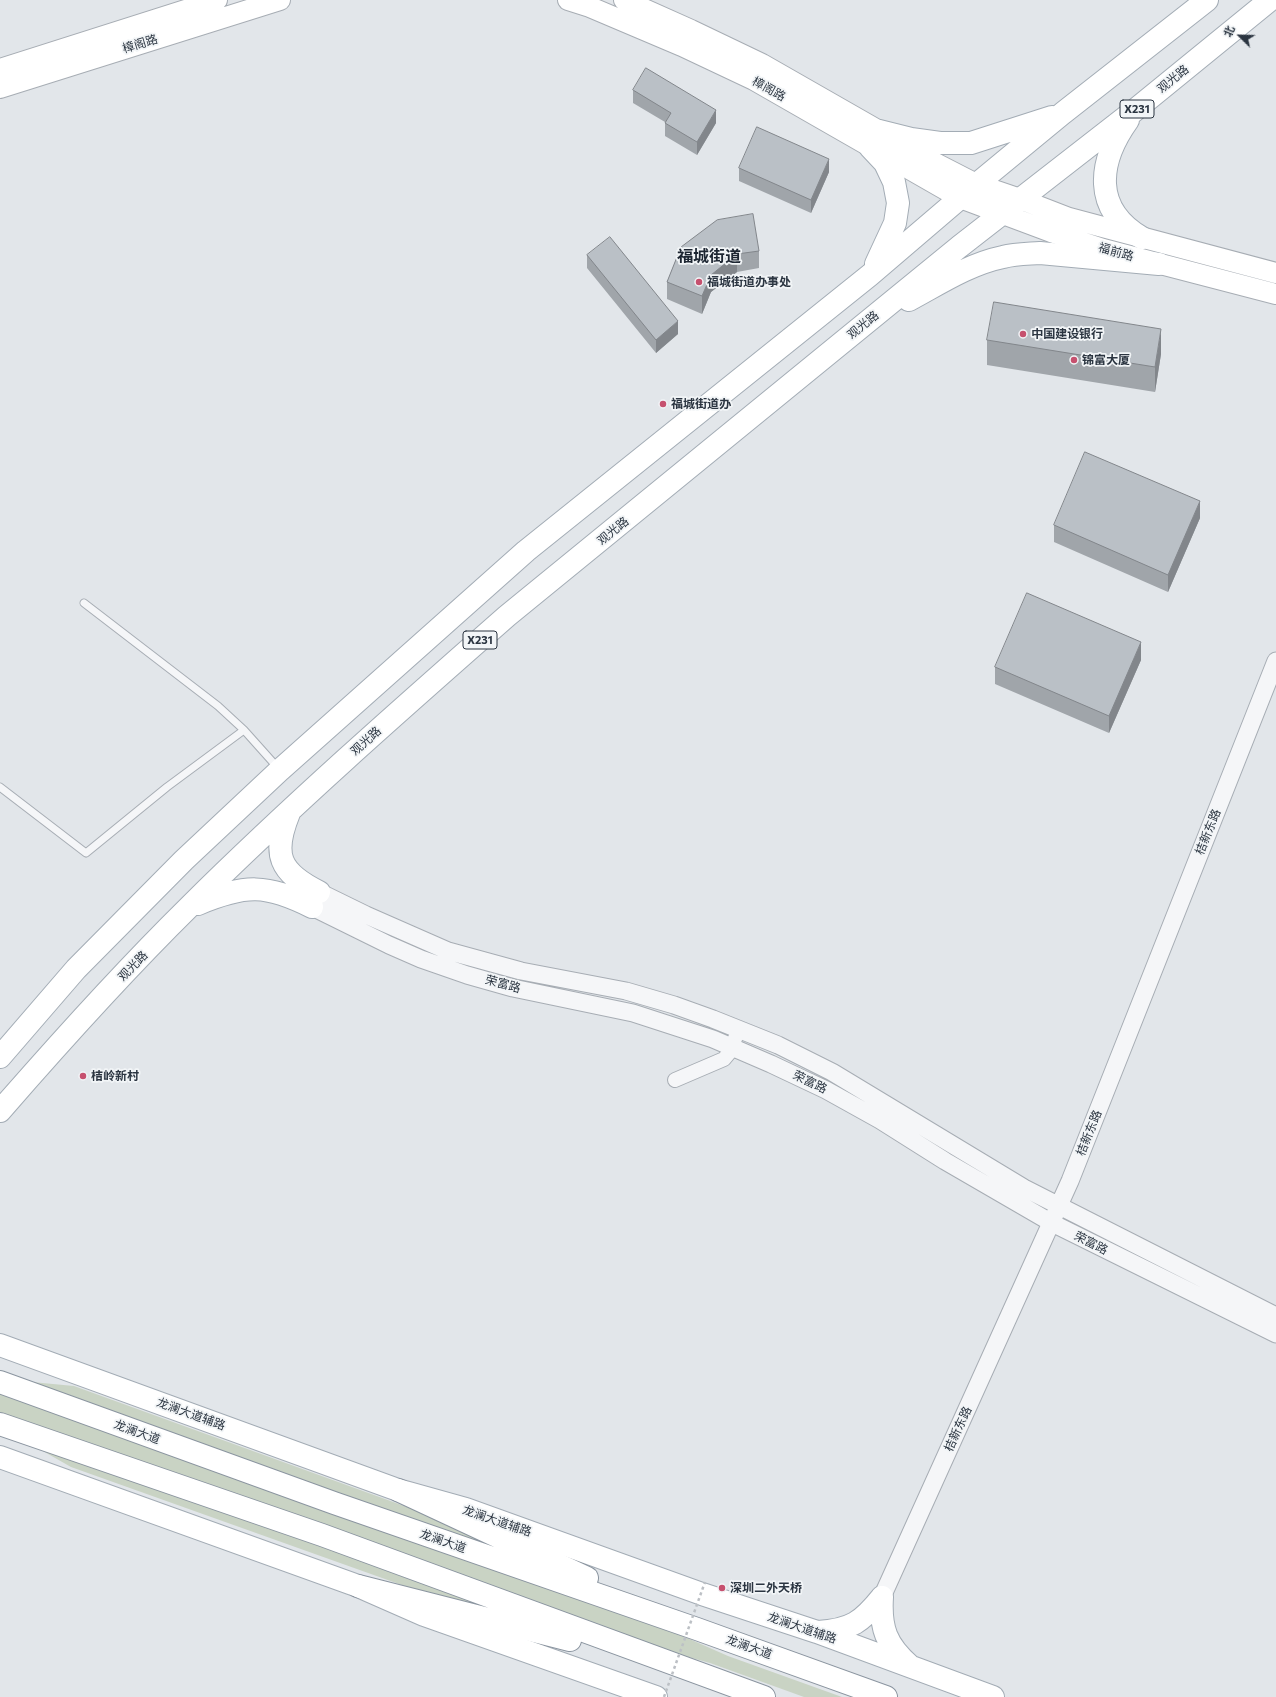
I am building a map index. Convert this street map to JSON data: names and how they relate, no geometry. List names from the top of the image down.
{
  "streets": {
    "main road": [
      "樟阁路",
      "观光路",
      "X231",
      "福前路",
      "龙澜大道辅路",
      "龙澜大道"
    ],
    "street": ["桔新东路", "荣富路"]
  },
  "crossings": [
    ["樟阁路", "福前路"],
    ["观光路", "福前路"],
    ["桔新东路", "荣富路"]
  ],
  "districts": ["福城街道"],
  "places": [
    "福城街道办事处",
    "中国建设银行",
    "锦富大厦",
    "福城街道办",
    "桔岭新村",
    "深圳二外天桥"
  ],
  "north": "top left"
}
